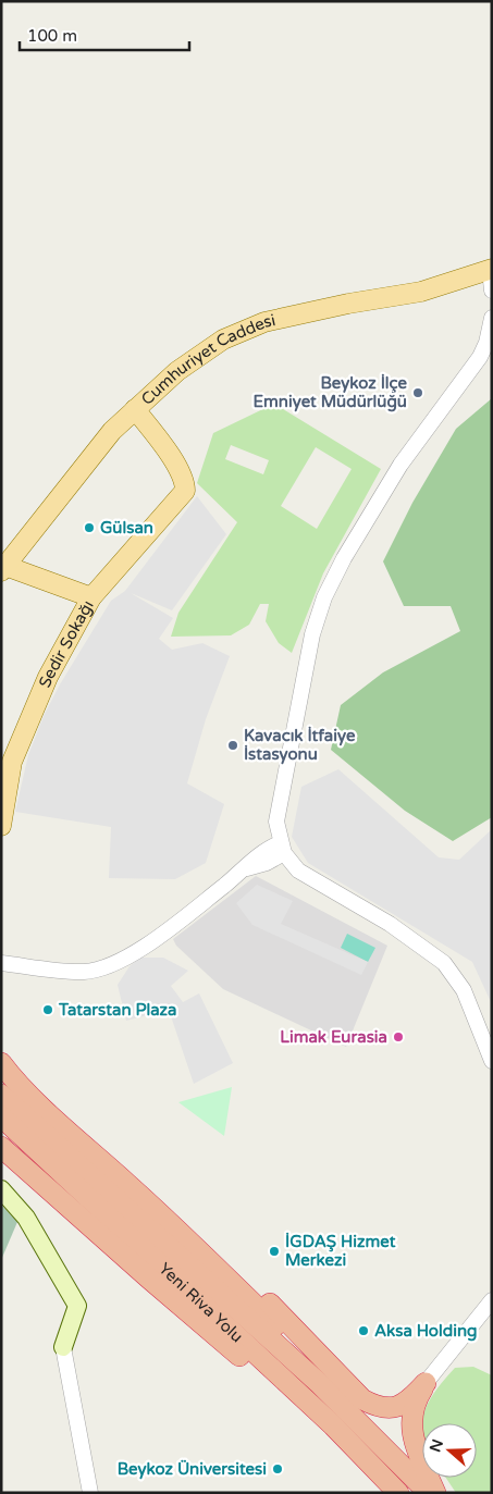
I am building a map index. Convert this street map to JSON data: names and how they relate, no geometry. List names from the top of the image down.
{
  "streets": {
    "highway": ["Yeni Riva Yolu"],
    "main road": ["Cumhuriyet Caddesi", "Sedir Sokağı"]
  },
  "crossings": [
    ["Cumhuriyet Caddesi", "Sedir Sokağı"]
  ],
  "places": [
    "Beykoz İlçe Emniyet Müdürlüğü",
    "Gülsan",
    "Kavacık İtfaiye İstasyonu",
    "Tatarstan Plaza",
    "Limak Eurasia",
    "İGDAŞ Hizmet Merkezi",
    "Aksa Holding",
    "Beykoz Üniversitesi"
  ],
  "scale_bar": "100 m",
  "north": "left"
}
